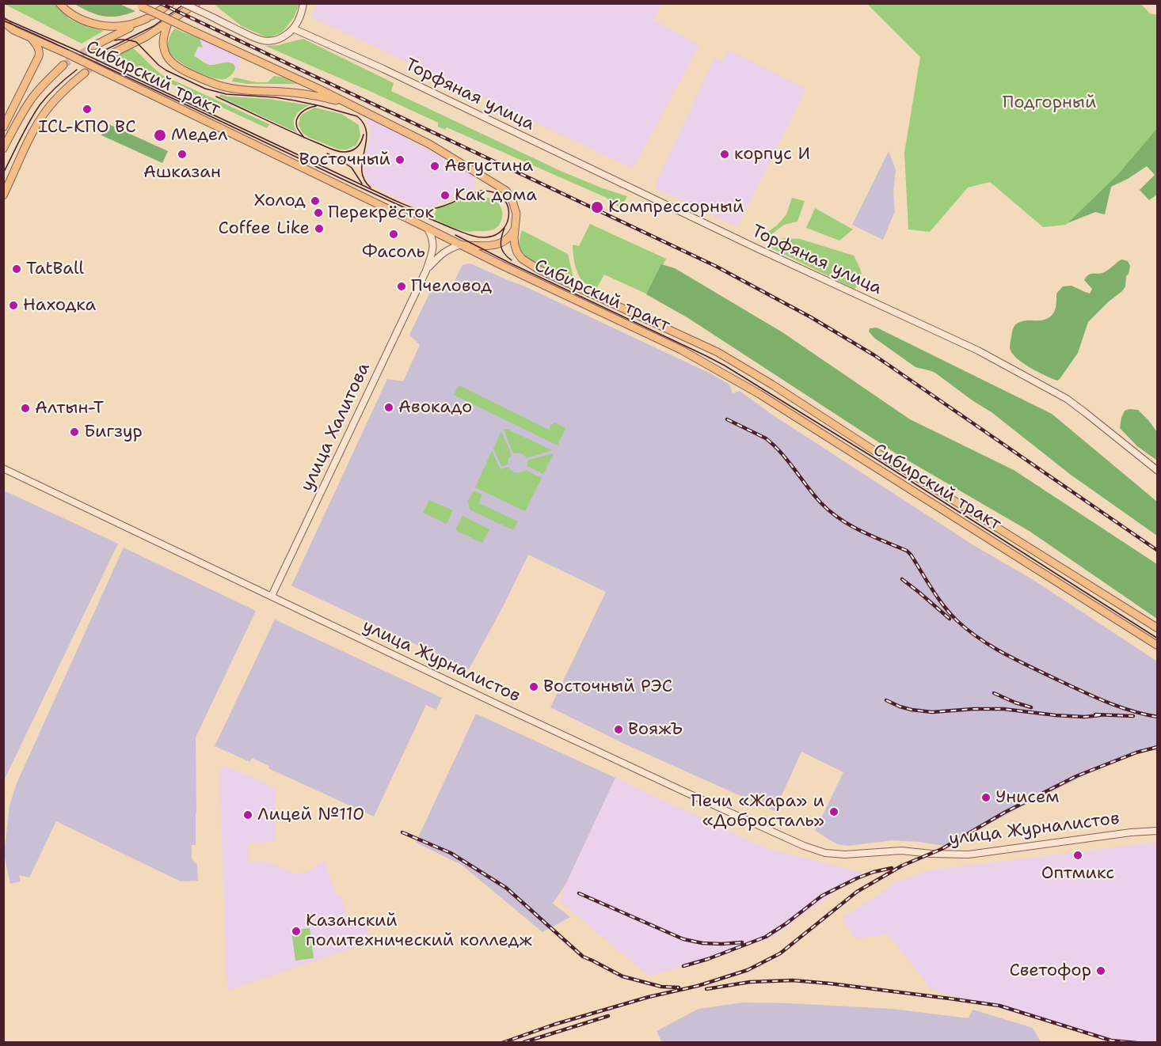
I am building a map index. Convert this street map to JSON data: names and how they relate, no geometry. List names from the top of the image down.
{
  "streets": {
    "main road": ["Сибирский тракт"],
    "street": ["Торфяная улица", "улица Халитова", "улица Журналистов"]
  },
  "crossings": [
    ["улица Халитова", "улица Журналистов"]
  ],
  "parks": ["Подгорный"],
  "places": [
    "ICL-КПО ВС",
    "Медел",
    "Ашказан",
    "корпус И",
    "Восточный",
    "Августина",
    "Как дома",
    "Холод",
    "Компрессорный",
    "Перекрёсток",
    "Coffee Like",
    "Фасоль",
    "TatBall",
    "Пчеловод",
    "Находка",
    "Авокадо",
    "Алтын-Т",
    "Бигзур",
    "Восточный РЭС",
    "ВояжЪ",
    "Унисем",
    "Печи «Жара» и «Добросталь»",
    "Лицей №110",
    "Оптмикс",
    "Казанский политехнический колледж",
    "Светофор"
  ]
}
